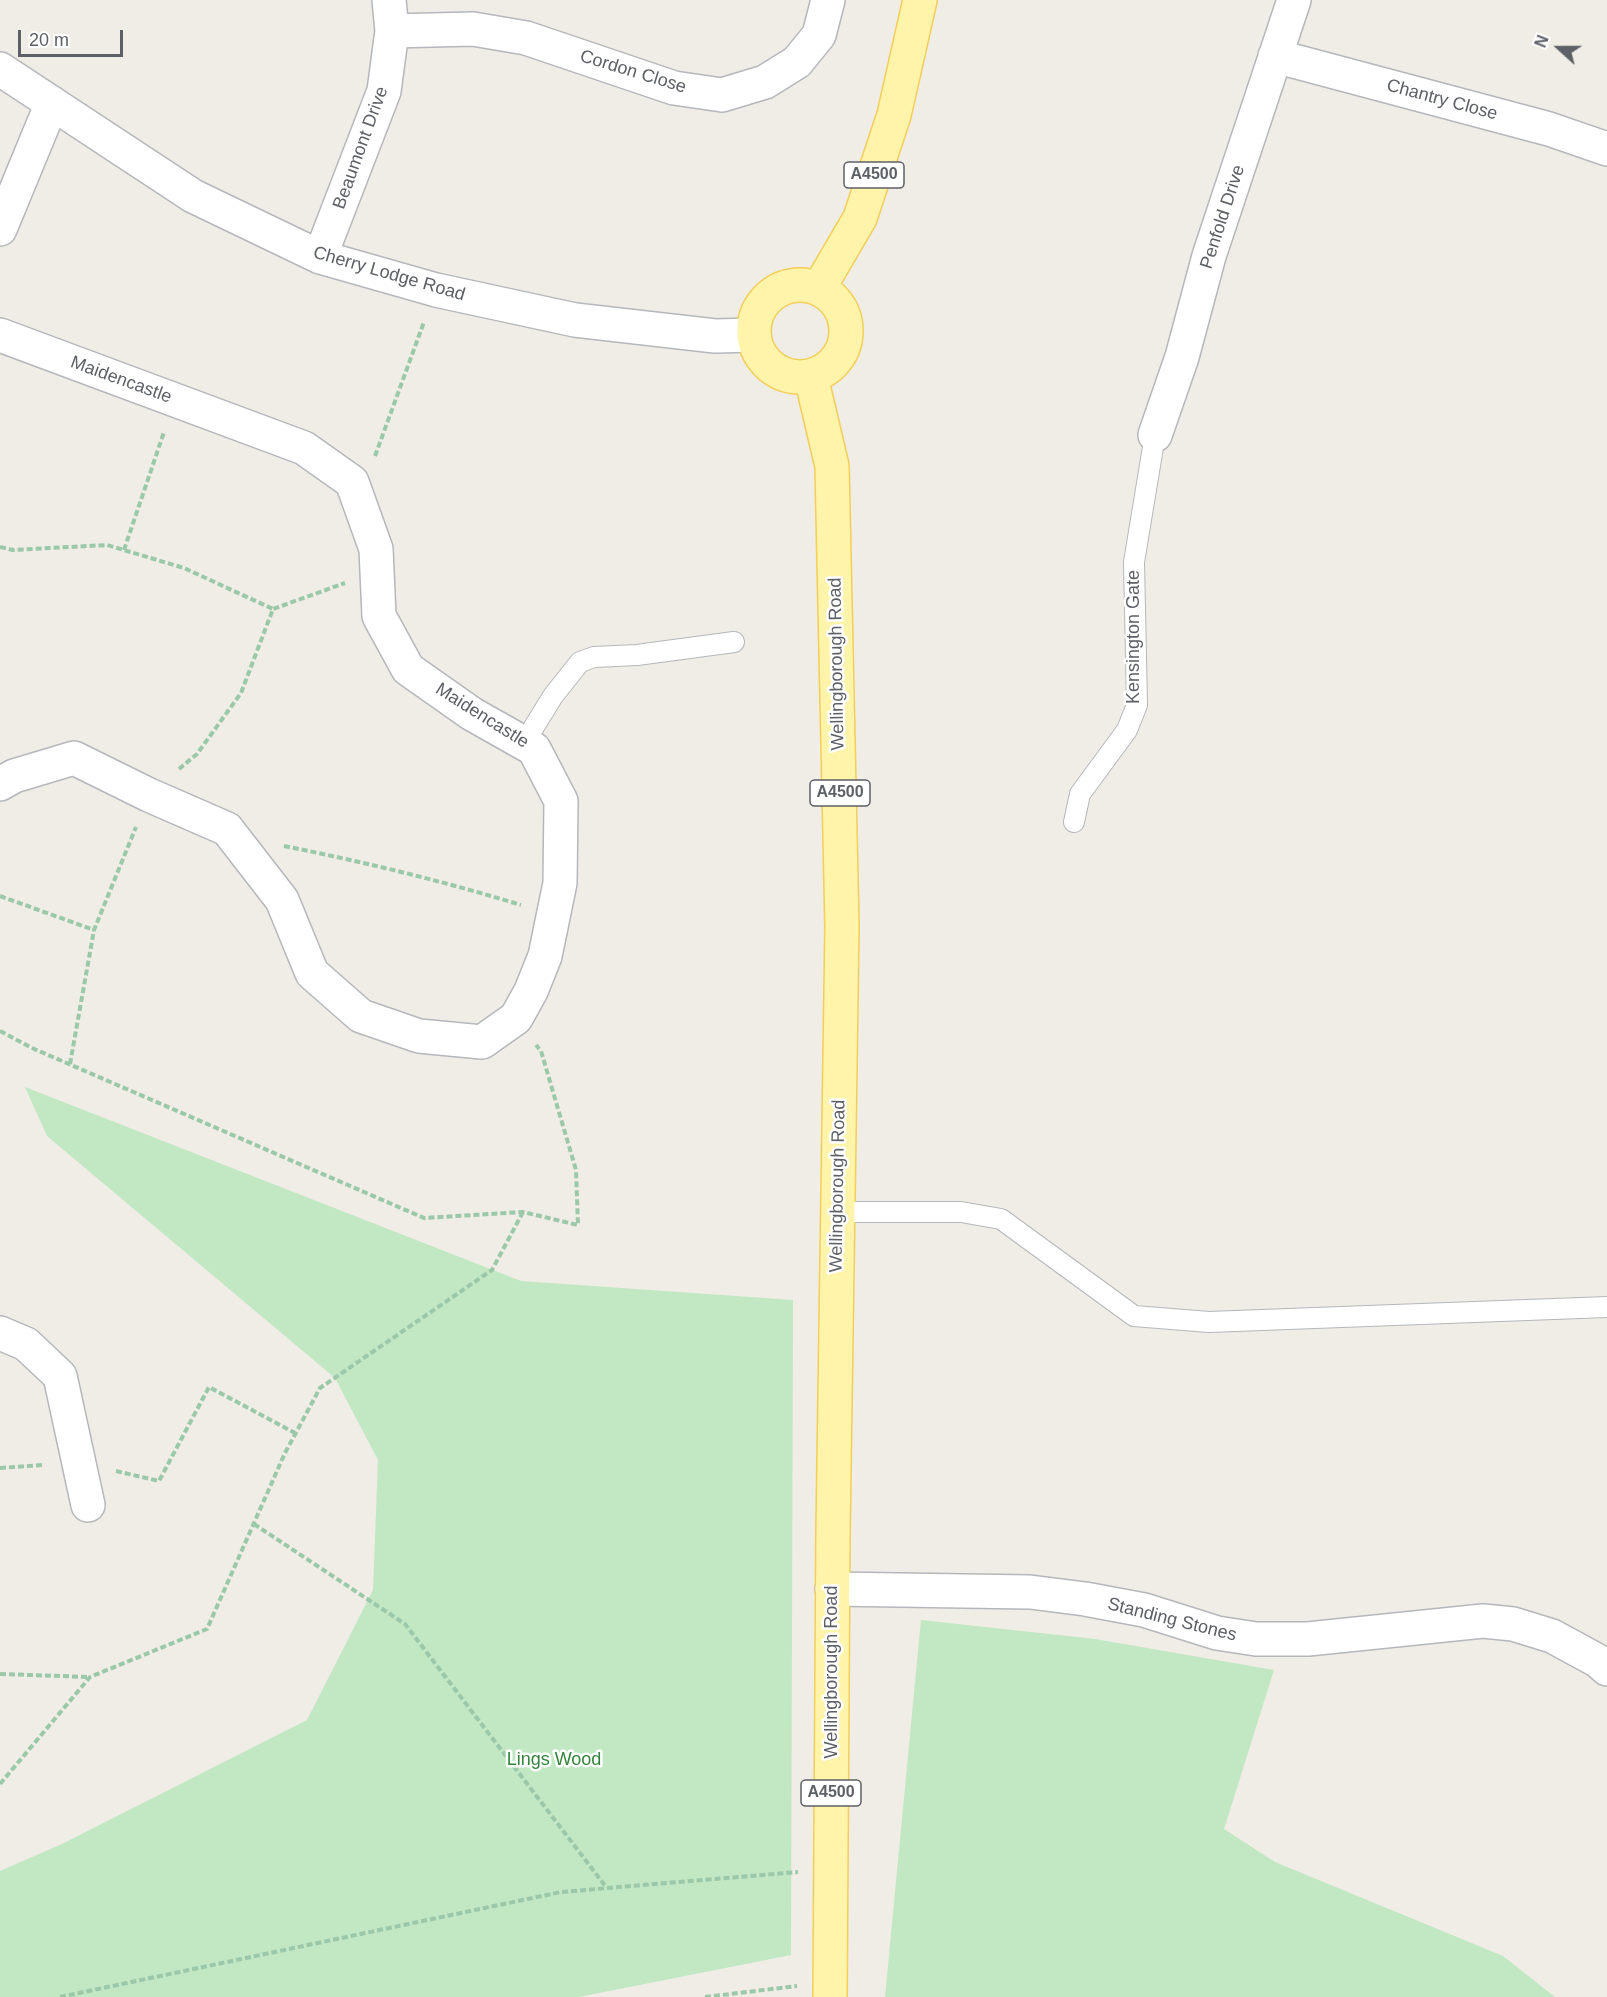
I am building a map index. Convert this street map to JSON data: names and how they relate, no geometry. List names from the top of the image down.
{
  "streets": {
    "main road": ["A4500", "Wellingborough Road"],
    "street": [
      "Cordon Close",
      "Chantry Close",
      "Beaumont Drive",
      "Penfold Drive",
      "Cherry Lodge Road",
      "Maidencastle",
      "Standing Stones"
    ],
    "lane": ["Kensington Gate"]
  },
  "crossings": [
    ["Cordon Close", "Beaumont Drive"],
    ["Chantry Close", "Penfold Drive"],
    ["Beaumont Drive", "Cherry Lodge Road"],
    ["A4500", "Cherry Lodge Road"],
    ["A4500", "Wellingborough Road"],
    ["Penfold Drive", "Kensington Gate"],
    ["Cherry Lodge Road", "Wellingborough Road"],
    ["Wellingborough Road", "Standing Stones"]
  ],
  "parks": ["Lings Wood"],
  "scale_bar": "20 m",
  "north": "left"
}
